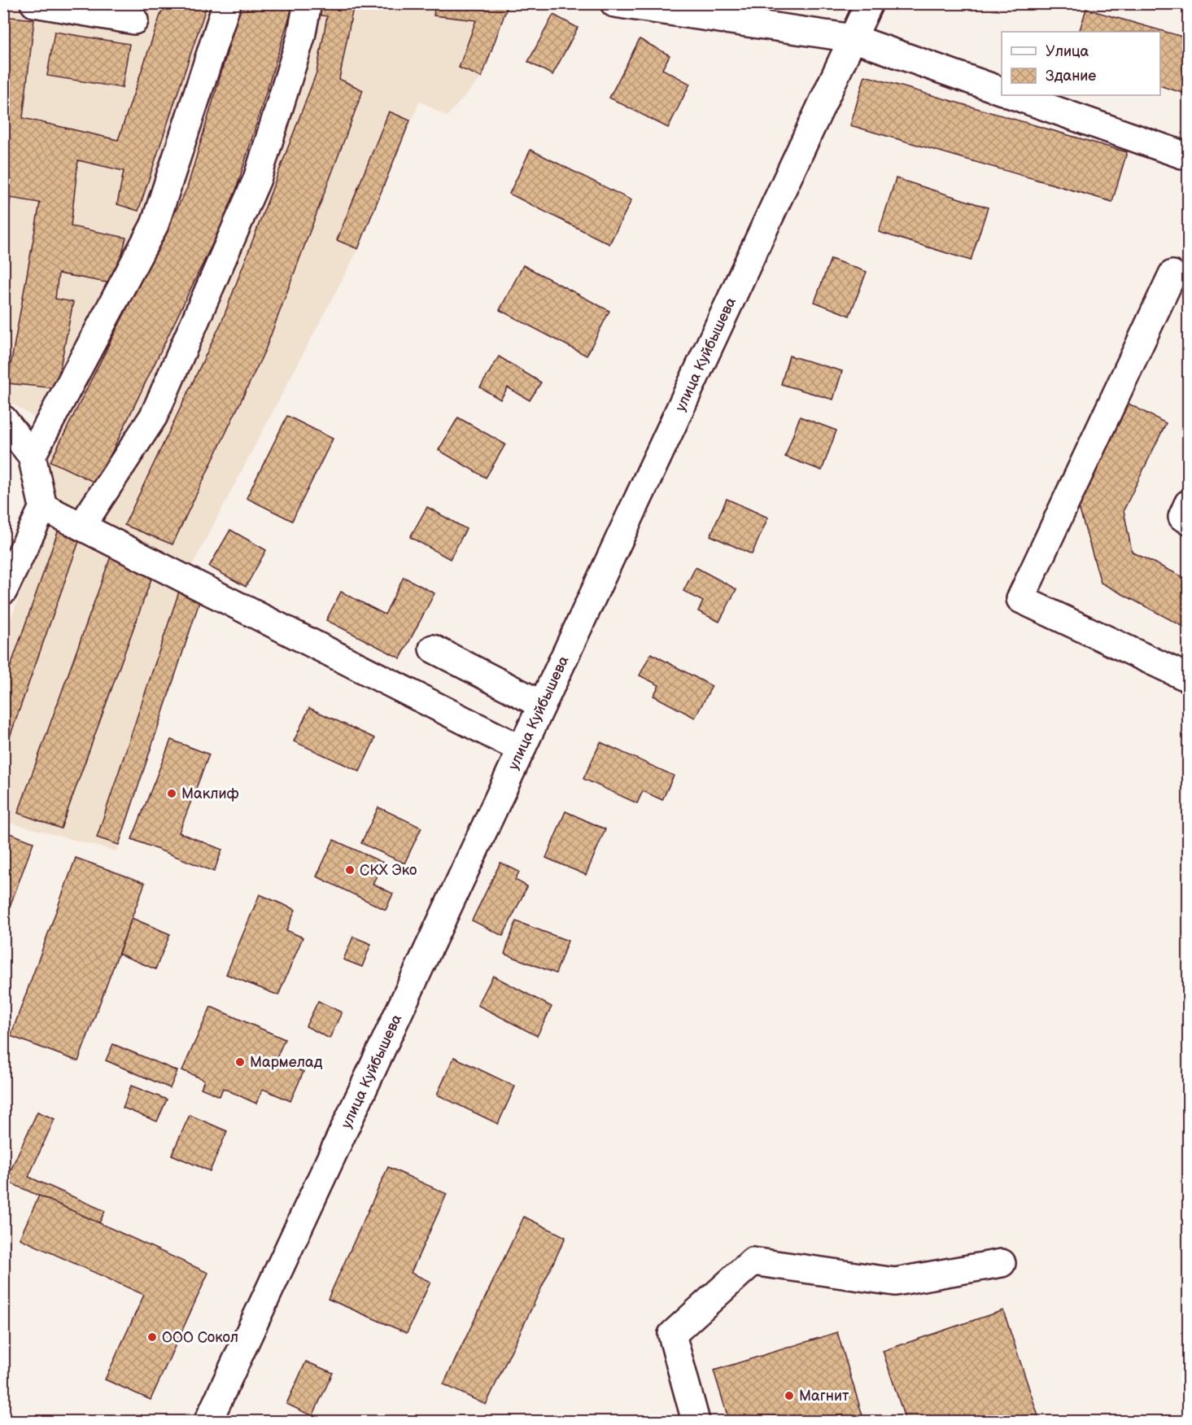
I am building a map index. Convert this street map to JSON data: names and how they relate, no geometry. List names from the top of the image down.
{
  "streets": {
    "street": ["улица Куйбышева"]
  },
  "places": [
    "Маклиф",
    "СКХ Эко",
    "Мармелад",
    "ООО Сокол",
    "Магнит"
  ],
  "legend": ["Улица", "Здание"]
}
